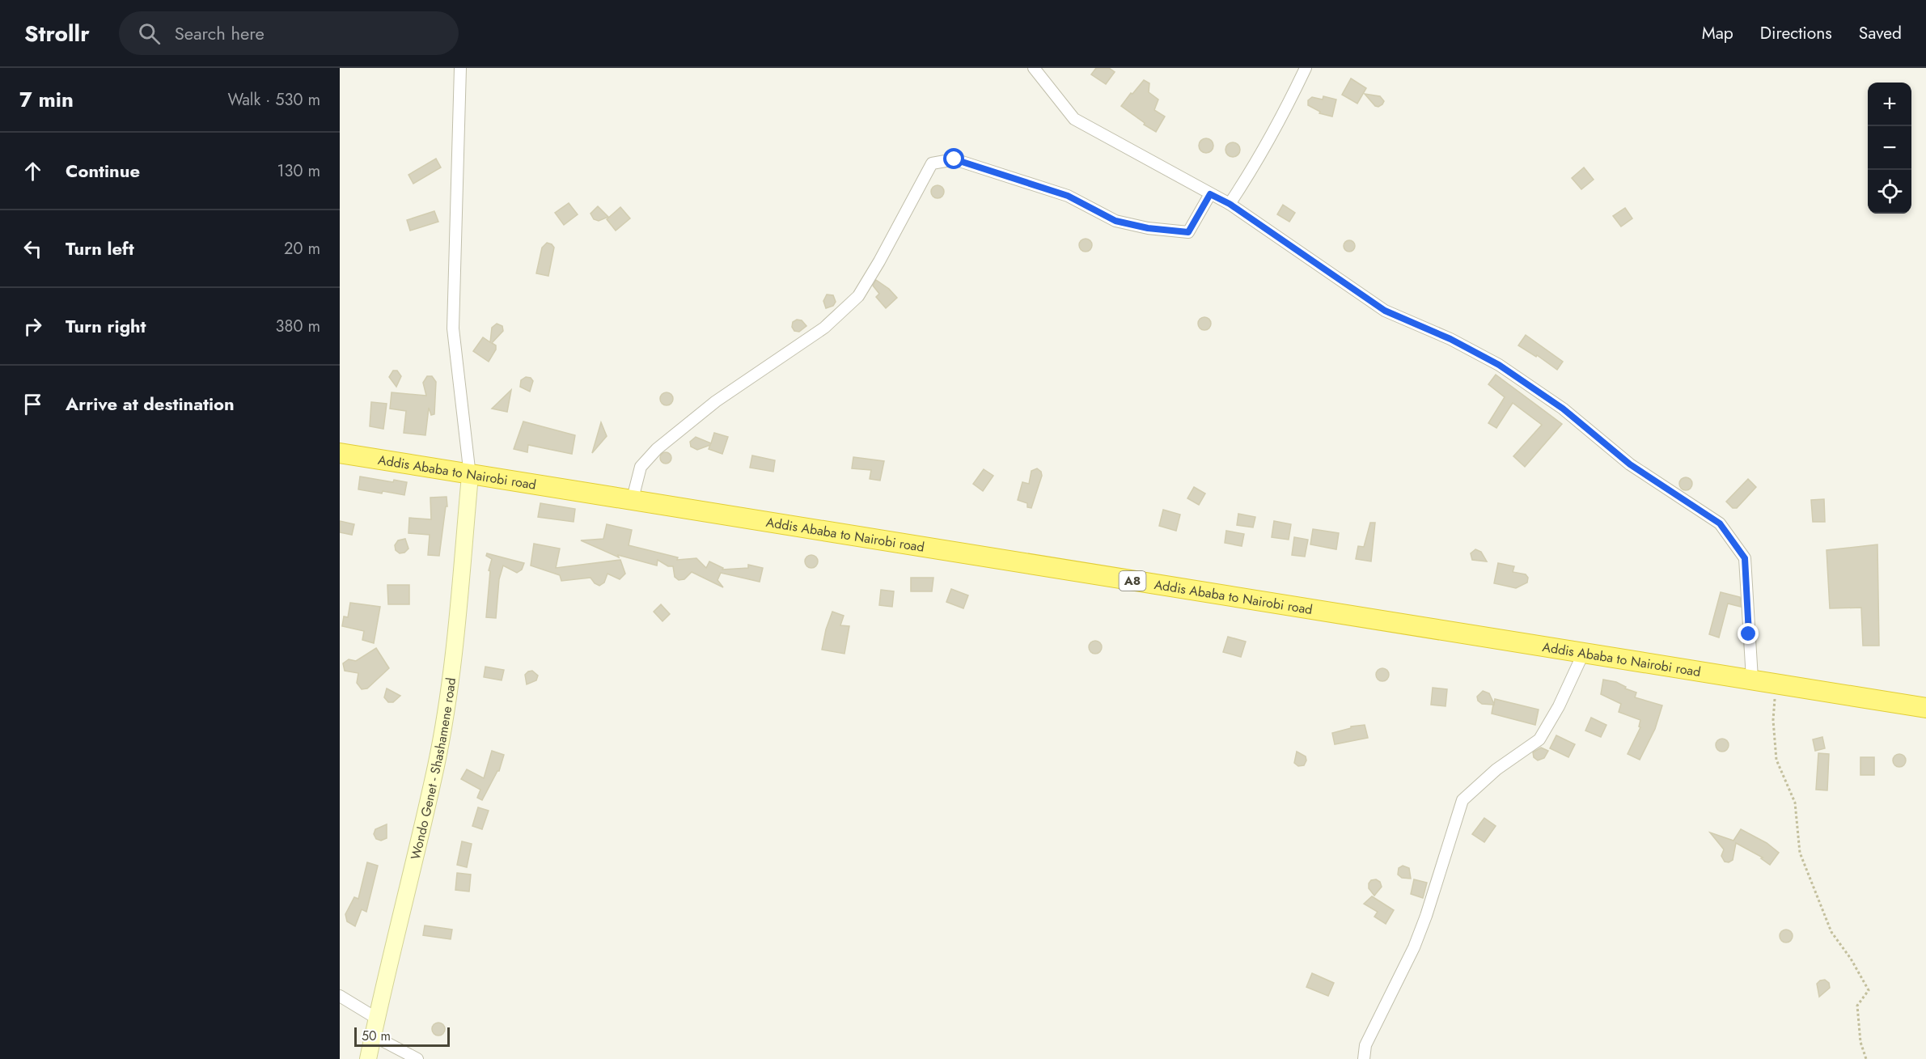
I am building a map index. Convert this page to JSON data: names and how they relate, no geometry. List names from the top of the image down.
{
  "streets": {
    "highway": ["Addis Ababa to Nairobi road", "A8"],
    "main road": ["Wondo Genet - Shashamene road"]
  },
  "crossings": [
    ["Addis Ababa to Nairobi road", "Wondo Genet - Shashamene road"]
  ],
  "scale_bar": "50 m",
  "page": {
    "header": "Strollr",
    "search": "Search here",
    "nav": ["Map", "Directions", "Saved"],
    "heading": ["7 min", "Walk · 530 m"],
    "map_buttons": ["+", "−"],
    "list": [
      ["Continue", "130 m"],
      ["Turn left", "20 m"],
      ["Turn right", "380 m"],
      "Arrive at destination"
    ],
    "scale": "50 m"
  }
}
